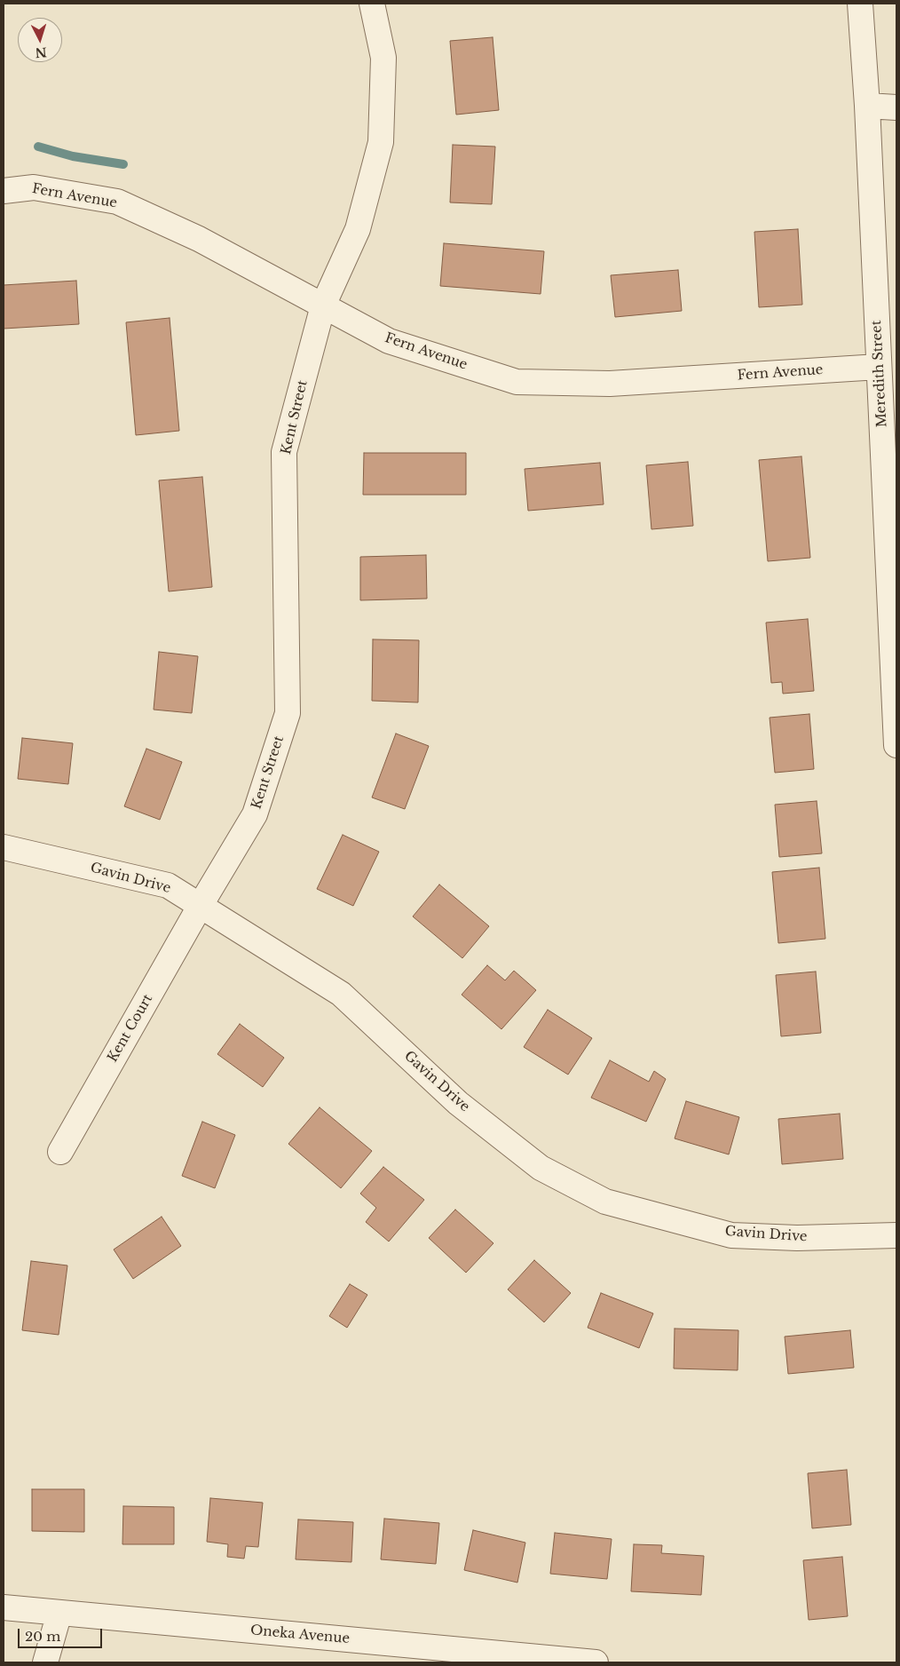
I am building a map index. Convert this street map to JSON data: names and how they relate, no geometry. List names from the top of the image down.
{
  "streets": {
    "street": [
      "Fern Avenue",
      "Meredith Street",
      "Kent Street",
      "Gavin Drive",
      "Kent Court",
      "Oneka Avenue"
    ]
  },
  "crossings": [
    ["Fern Avenue", "Meredith Street"],
    ["Fern Avenue", "Kent Street"],
    ["Kent Street", "Gavin Drive"],
    ["Kent Street", "Kent Court"],
    ["Gavin Drive", "Kent Court"]
  ],
  "scale_bar": "20 m",
  "north": "bottom"
}
